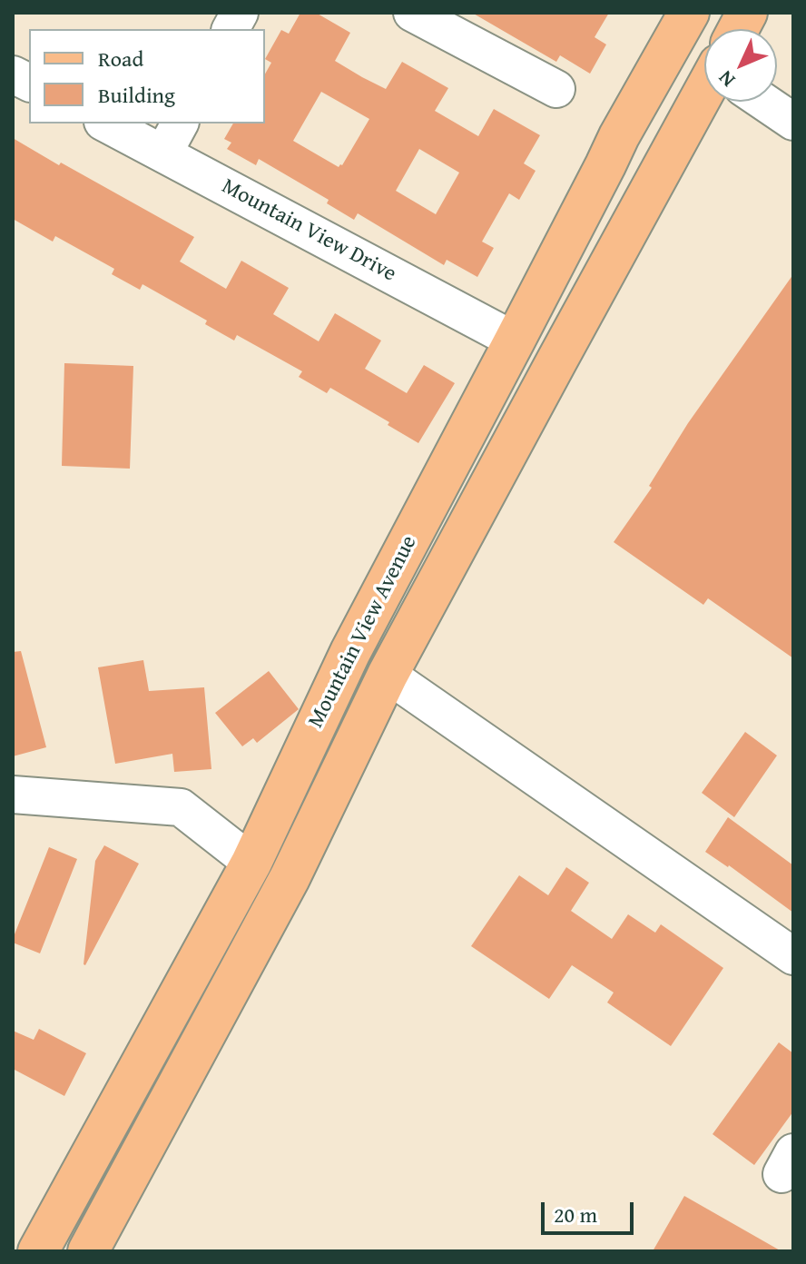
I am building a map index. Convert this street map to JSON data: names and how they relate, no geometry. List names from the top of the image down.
{
  "streets": {
    "main road": ["Mountain View Avenue"],
    "street": ["Mountain View Drive"]
  },
  "crossings": [
    ["Mountain View Drive", "Mountain View Avenue"]
  ],
  "legend": ["Road", "Building"],
  "scale_bar": "20 m",
  "north": "bottom left"
}
